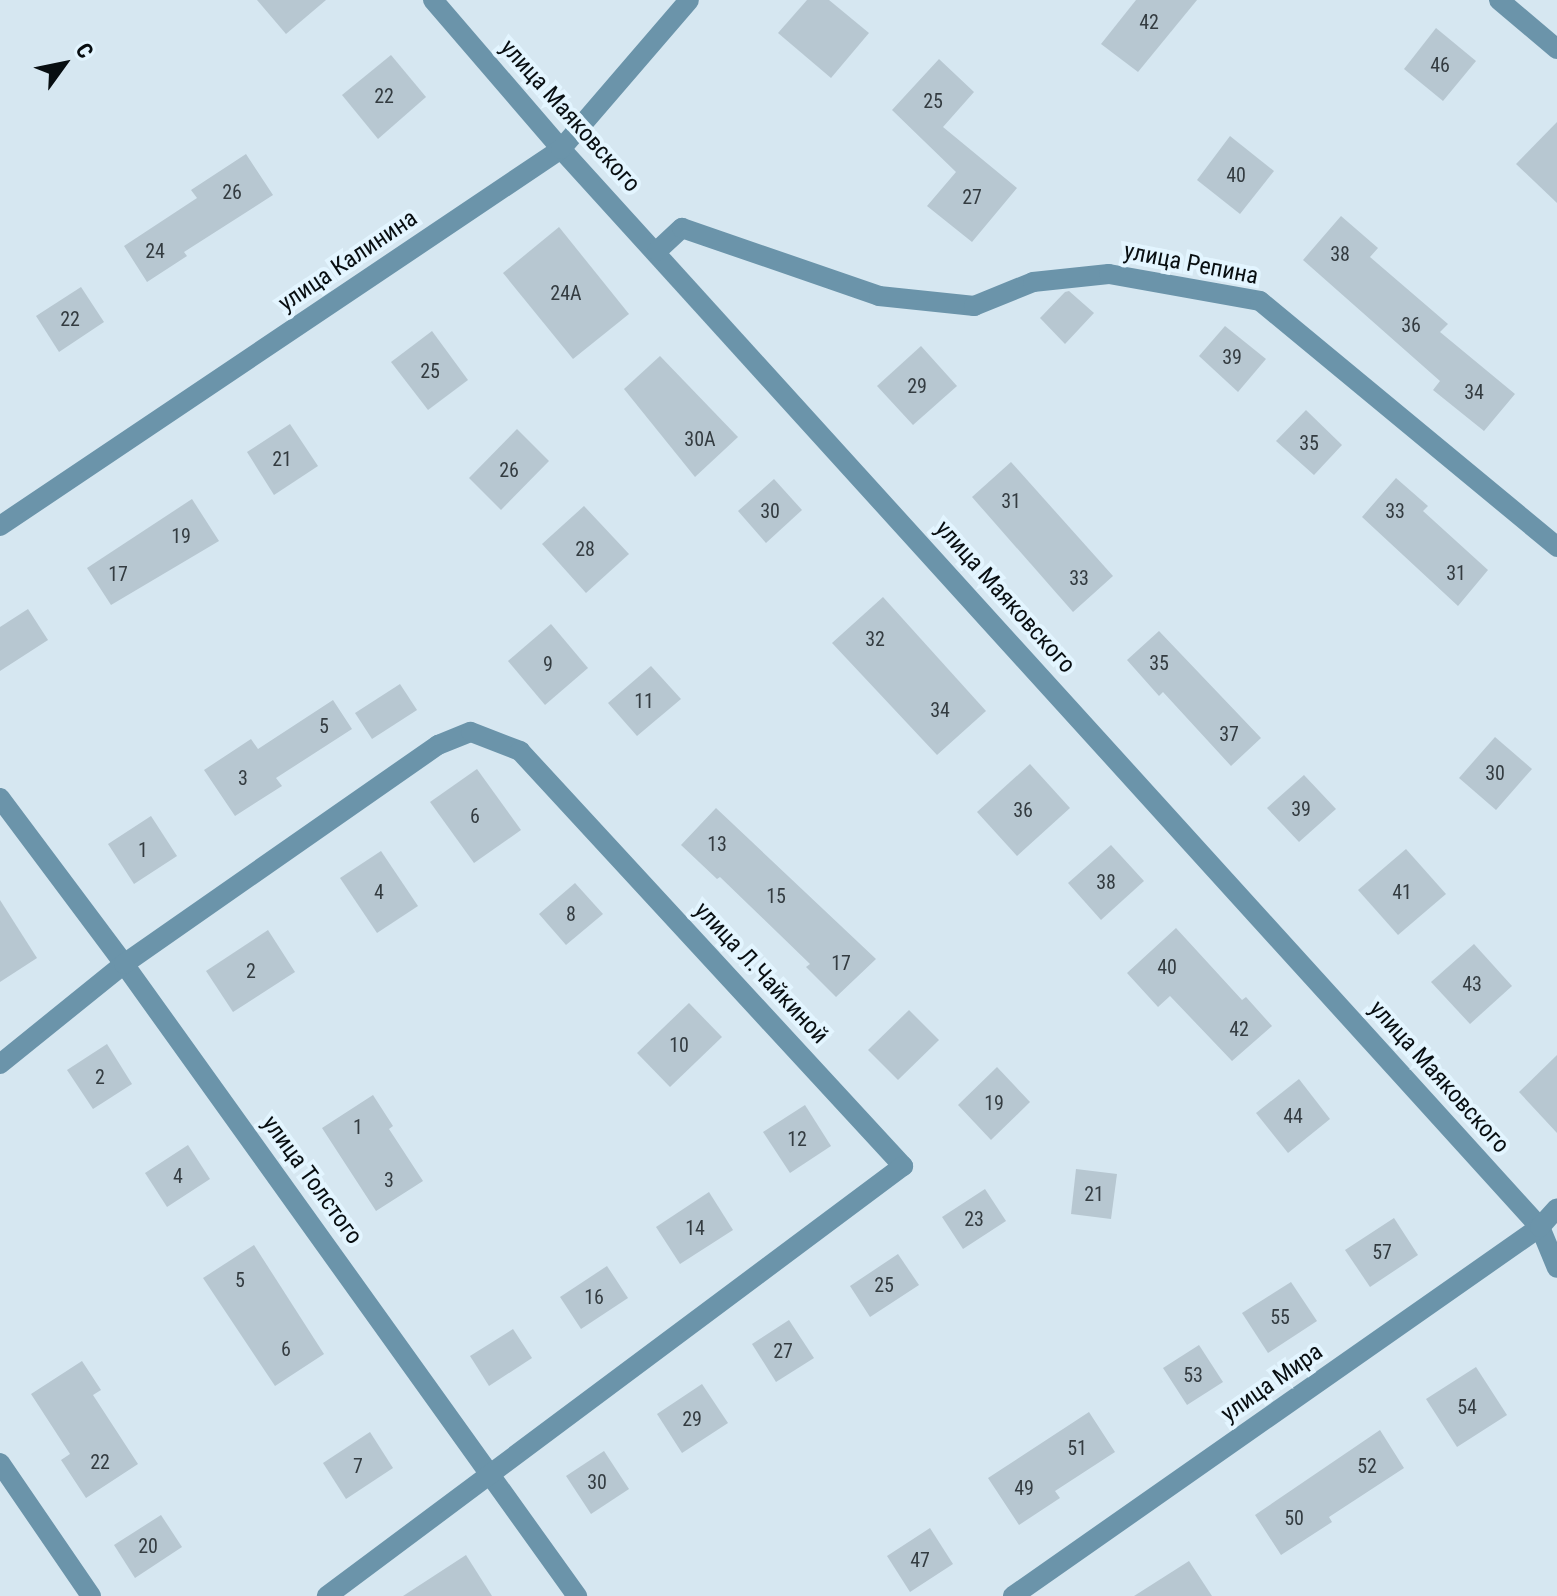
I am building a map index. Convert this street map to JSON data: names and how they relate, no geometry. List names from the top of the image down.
{
  "streets": {
    "street": [
      "улица Маяковского",
      "улица Калинина",
      "улица Репина",
      "улица Л.Чайкиной",
      "улица Толстого",
      "улица Мира"
    ]
  },
  "crossings": [
    ["улица Маяковского", "улица Калинина"],
    ["улица Маяковского", "улица Репина"],
    ["улица Маяковского", "улица Мира"],
    ["улица Л.Чайкиной", "улица Толстого"]
  ],
  "house_numbers": [
    "42",
    "46",
    "22",
    "25",
    "40",
    "26",
    "27",
    "24",
    "38",
    "24А",
    "22",
    "36",
    "39",
    "25",
    "29",
    "34",
    "30А",
    "35",
    "21",
    "26",
    "31",
    "30",
    "33",
    "19",
    "28",
    "31",
    "17",
    "33",
    "32",
    "35",
    "9",
    "11",
    "34",
    "5",
    "37",
    "30",
    "3",
    "39",
    "36",
    "6",
    "13",
    "1",
    "38",
    "4",
    "41",
    "15",
    "8",
    "17",
    "40",
    "2",
    "43",
    "42",
    "10",
    "2",
    "19",
    "44",
    "1",
    "12",
    "4",
    "3",
    "21",
    "23",
    "14",
    "57",
    "5",
    "25",
    "16",
    "55",
    "6",
    "27",
    "53",
    "54",
    "29",
    "51",
    "22",
    "7",
    "52",
    "30",
    "49",
    "50",
    "20",
    "47"
  ],
  "north": "top right"
}
